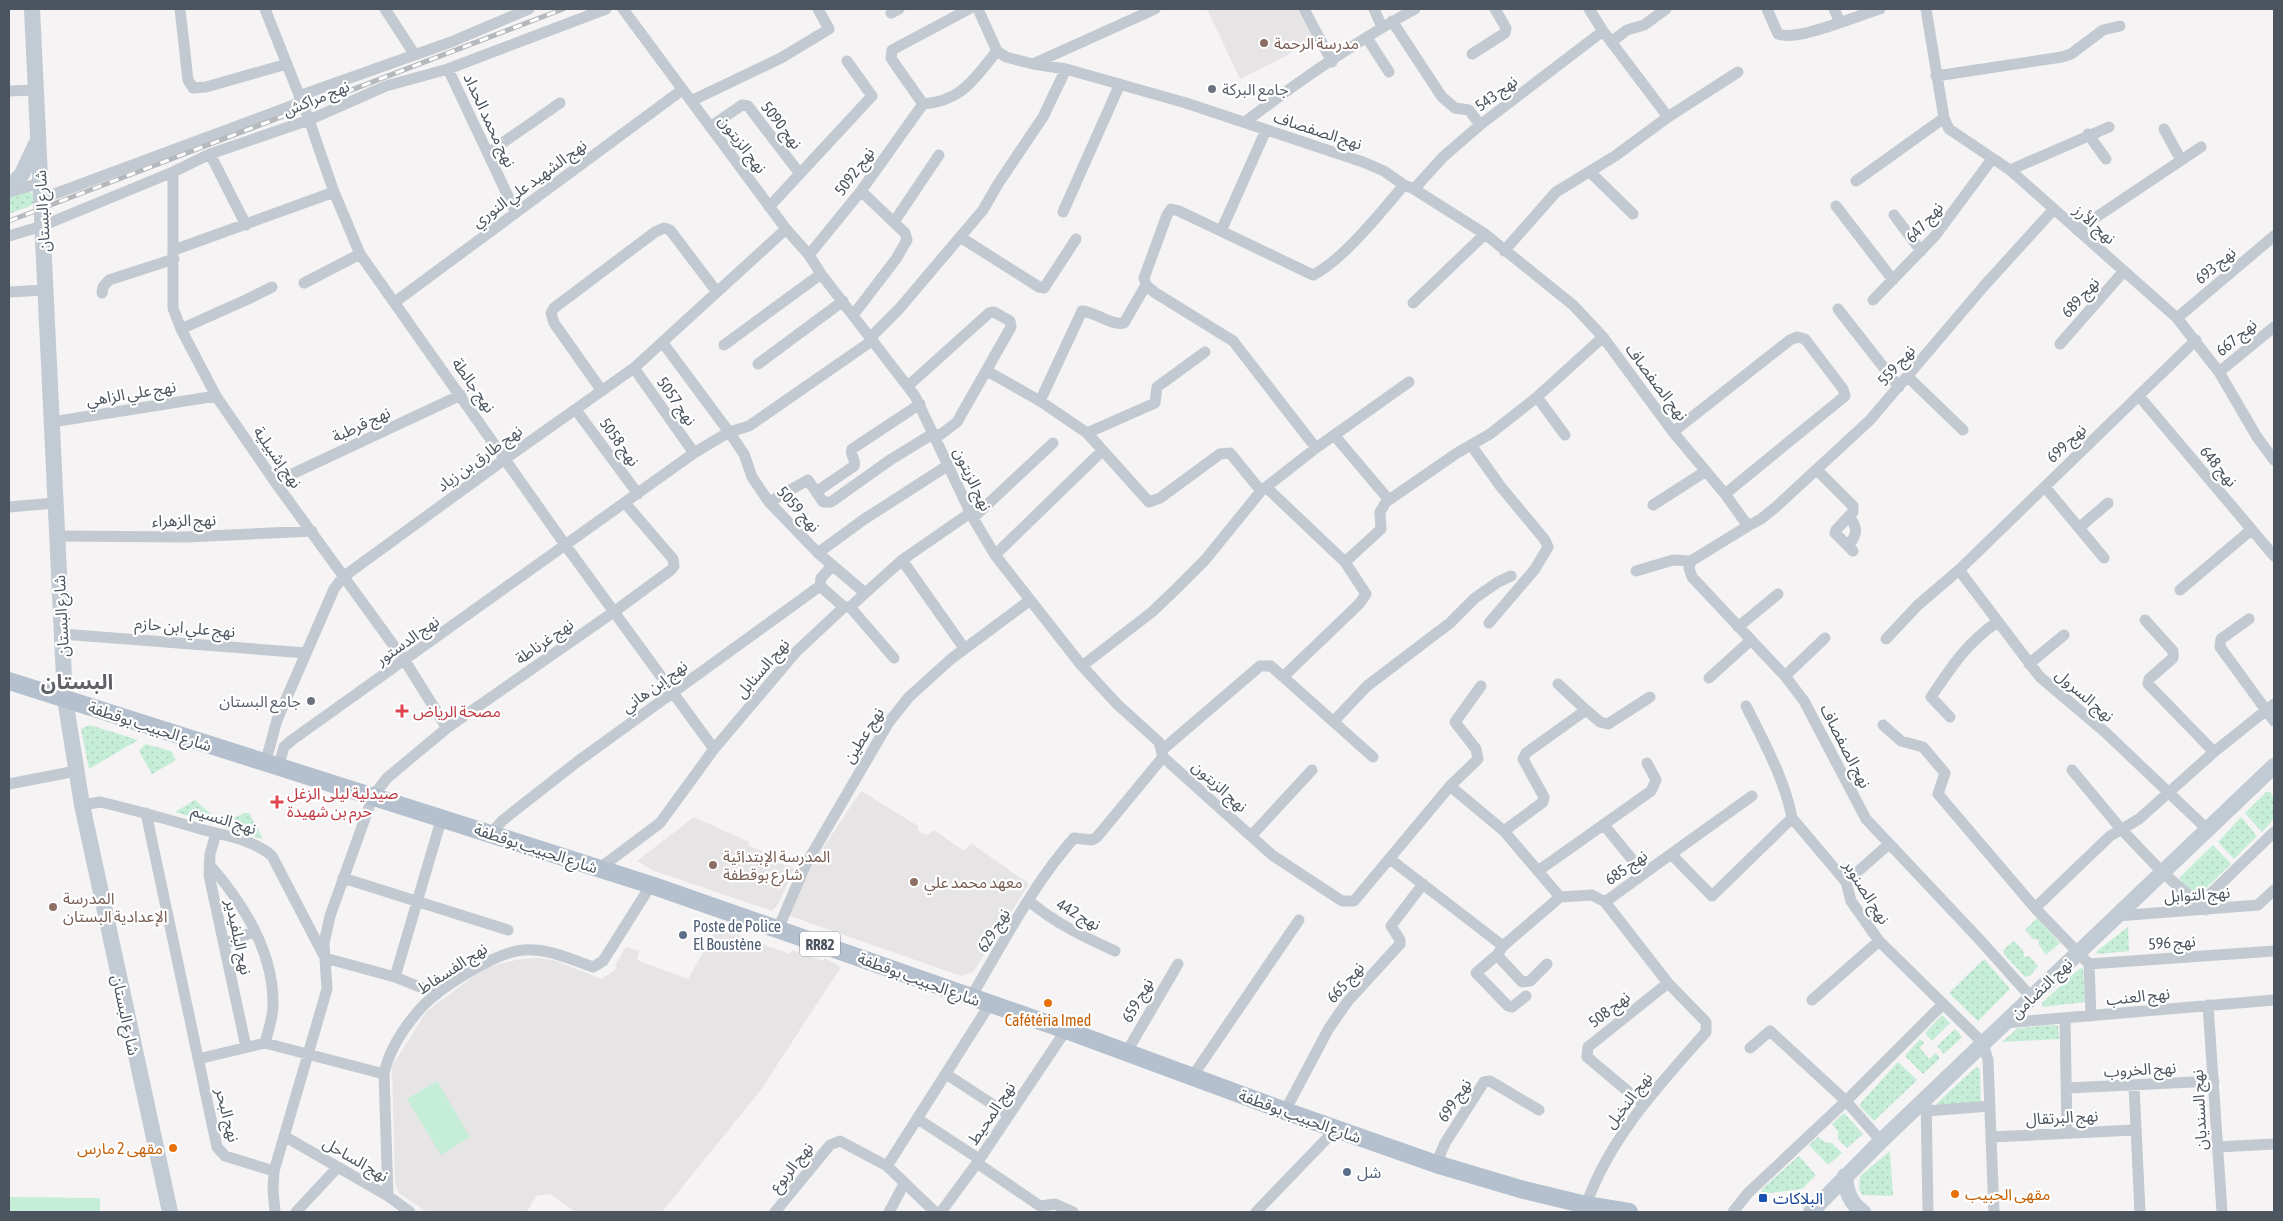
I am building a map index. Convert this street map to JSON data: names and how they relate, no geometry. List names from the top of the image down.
{
  "streets": {
    "main road": [
      "شارع البستان",
      "شارع الحبيب بوقطفة",
      "RR82",
      "نهج التضامن"
    ],
    "street": [
      "نهج 543",
      "نهج مراكش",
      "نهج محمد الحداد",
      "نهج 5090",
      "نهج الصفصاف",
      "نهج الزيتون",
      "نهج 5092",
      "نهج الشهيد علي النوري",
      "نهج 647",
      "نهج الأرز",
      "نهج 693",
      "نهج 689",
      "نهج 667",
      "نهج 559",
      "نهج جالطة",
      "نهج علي الزاهي",
      "نهج 5057",
      "نهج قرطبة",
      "نهج 5058",
      "نهج 699",
      "نهج إشبيلية",
      "نهج طارق بن زياد",
      "نهج 648",
      "نهج 5059",
      "نهج الزهراء",
      "نهج علي ابن حازم",
      "نهج الدستور",
      "نهج غرناطة",
      "نهج السنابل",
      "نهج إبن هاني",
      "نهج السرول",
      "نهج عطين",
      "نهج النسيم",
      "نهج 685",
      "نهج الصنوبر",
      "نهج التوابل",
      "نهج 442",
      "نهج 629",
      "نهج البلفيدير",
      "نهج 596",
      "نهج الفسفاط",
      "نهج 665",
      "نهج العنب",
      "نهج 659",
      "نهج 508",
      "نهج الخروب",
      "نهج النخيل",
      "نهج السنديان",
      "نهج المحيط",
      "نهج البحر",
      "نهج البرتقال",
      "نهج الساحل",
      "نهج الربوع"
    ]
  },
  "crossings": [
    ["نهج 543", "نهج الصفصاف"],
    ["نهج مراكش", "نهج محمد الحداد"],
    ["نهج مراكش", "شارع البستان"],
    ["نهج مراكش", "نهج جالطة"],
    ["نهج مراكش", "نهج إشبيلية"],
    ["نهج محمد الحداد", "نهج الشهيد علي النوري"],
    ["نهج 5090", "نهج الزيتون"],
    ["نهج الصفصاف", "نهج 559"],
    ["نهج الصفصاف", "نهج الدستور"],
    ["نهج الصفصاف", "نهج التضامن"],
    ["نهج الزيتون", "نهج 5092"],
    ["نهج الزيتون", "نهج الشهيد علي النوري"],
    ["نهج الزيتون", "نهج طارق بن زياد"],
    ["نهج الزيتون", "نهج الدستور"],
    ["نهج الزيتون", "نهج السنابل"],
    ["نهج الزيتون", "نهج عطين"],
    ["نهج الزيتون", "نهج 629"],
    ["نهج الشهيد علي النوري", "نهج جالطة"],
    ["شارع البستان", "نهج علي الزاهي"],
    ["شارع البستان", "نهج الزهراء"],
    ["شارع البستان", "نهج علي ابن حازم"],
    ["شارع البستان", "شارع الحبيب بوقطفة"],
    ["شارع البستان", "نهج النسيم"],
    ["نهج 647", "نهج الأرز"],
    ["نهج الأرز", "نهج 693"],
    ["نهج الأرز", "نهج 689"],
    ["نهج الأرز", "نهج 667"],
    ["نهج الأرز", "نهج 559"],
    ["نهج الأرز", "نهج 699"],
    ["نهج جالطة", "نهج قرطبة"],
    ["نهج جالطة", "نهج طارق بن زياد"],
    ["نهج جالطة", "نهج الدستور"],
    ["نهج جالطة", "نهج غرناطة"],
    ["نهج جالطة", "نهج السنابل"],
    ["نهج جالطة", "نهج إبن هاني"],
    ["نهج علي الزاهي", "نهج إشبيلية"],
    ["نهج 5057", "نهج طارق بن زياد"],
    ["نهج 5057", "نهج الدستور"],
    ["نهج قرطبة", "نهج إشبيلية"],
    ["نهج 5058", "نهج طارق بن زياد"],
    ["نهج 5058", "نهج الدستور"],
    ["نهج 699", "نهج 648"],
    ["نهج 699", "نهج السرول"],
    ["نهج 699", "شارع الحبيب بوقطفة"],
    ["نهج إشبيلية", "نهج طارق بن زياد"],
    ["نهج إشبيلية", "نهج الزهراء"],
    ["نهج إشبيلية", "نهج الدستور"],
    ["نهج إشبيلية", "نهج غرناطة"],
    ["نهج طارق بن زياد", "نهج 5059"],
    ["نهج طارق بن زياد", "نهج علي ابن حازم"],
    ["نهج طارق بن زياد", "نهج الدستور"],
    ["نهج طارق بن زياد", "شارع الحبيب بوقطفة"],
    ["نهج 5059", "نهج الدستور"],
    ["نهج 5059", "نهج السنابل"],
    ["نهج 5059", "نهج إبن هاني"],
    ["نهج الدستور", "نهج غرناطة"],
    ["نهج الدستور", "شارع الحبيب بوقطفة"],
    ["نهج غرناطة", "شارع الحبيب بوقطفة"],
    ["نهج غرناطة", "نهج النسيم"],
    ["نهج السنابل", "شارع الحبيب بوقطفة"],
    ["نهج إبن هاني", "شارع الحبيب بوقطفة"],
    ["نهج السرول", "نهج التضامن"],
    ["شارع الحبيب بوقطفة", "نهج عطين"],
    ["شارع الحبيب بوقطفة", "نهج 629"],
    ["شارع الحبيب بوقطفة", "نهج الفسفاط"],
    ["شارع الحبيب بوقطفة", "نهج 665"],
    ["شارع الحبيب بوقطفة", "نهج 659"],
    ["شارع الحبيب بوقطفة", "نهج النخيل"],
    ["شارع الحبيب بوقطفة", "نهج المحيط"],
    ["نهج النسيم", "نهج البلفيدير"],
    ["نهج النسيم", "نهج البحر"],
    ["نهج 685", "نهج الصنوبر"],
    ["نهج الصنوبر", "نهج التضامن"],
    ["نهج التوابل", "نهج التضامن"],
    ["نهج 442", "نهج 629"],
    ["نهج 596", "نهج التضامن"],
    ["نهج الفسفاط", "نهج الساحل"],
    ["نهج التضامن", "نهج العنب"],
    ["نهج العنب", "نهج السنديان"],
    ["نهج 508", "نهج النخيل"],
    ["نهج الخروب", "نهج السنديان"]
  ],
  "districts": ["البستان"],
  "places": {
    "other": [
      "مدرسة الرحمة",
      "جامع البركة",
      "جامع البستان",
      "المدرسة الإبتدائية شارع بوقطفة",
      "معهد محمد علي",
      "المدرسة الإعدادية البستان",
      "Poste de Police El Boustène",
      "Cafétéria Imed",
      "مقهى 2 مارس",
      "شل",
      "مقهى الحبيب"
    ],
    "health": ["مصحة الرياض", "صيدلية ليلى الزغل حرم بن شهيدة"],
    "transit": ["البلاكات"]
  }
}
